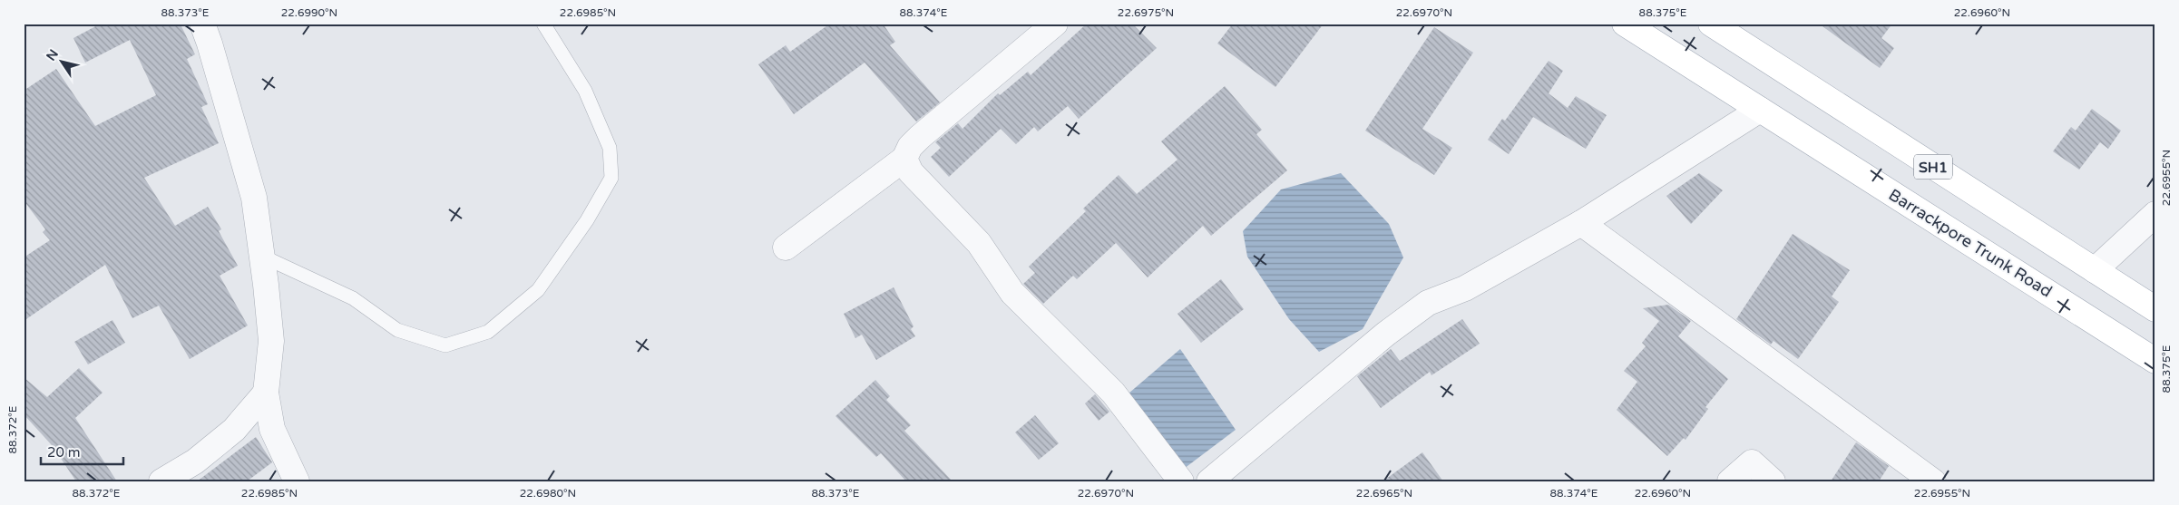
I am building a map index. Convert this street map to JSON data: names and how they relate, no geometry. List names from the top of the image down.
{
  "streets": {
    "main road": ["SH1", "Barrackpore Trunk Road"]
  },
  "scale_bar": "20 m",
  "north": "top left",
  "coordinates": [
    "88.373°E",
    "22.6990°N",
    "22.6985°N",
    "88.374°E",
    "22.6975°N",
    "22.6970°N",
    "88.375°E",
    "22.6960°N",
    "22.6955°N",
    "88.372°E",
    "22.6980°N",
    "22.6965°N"
  ]
}
